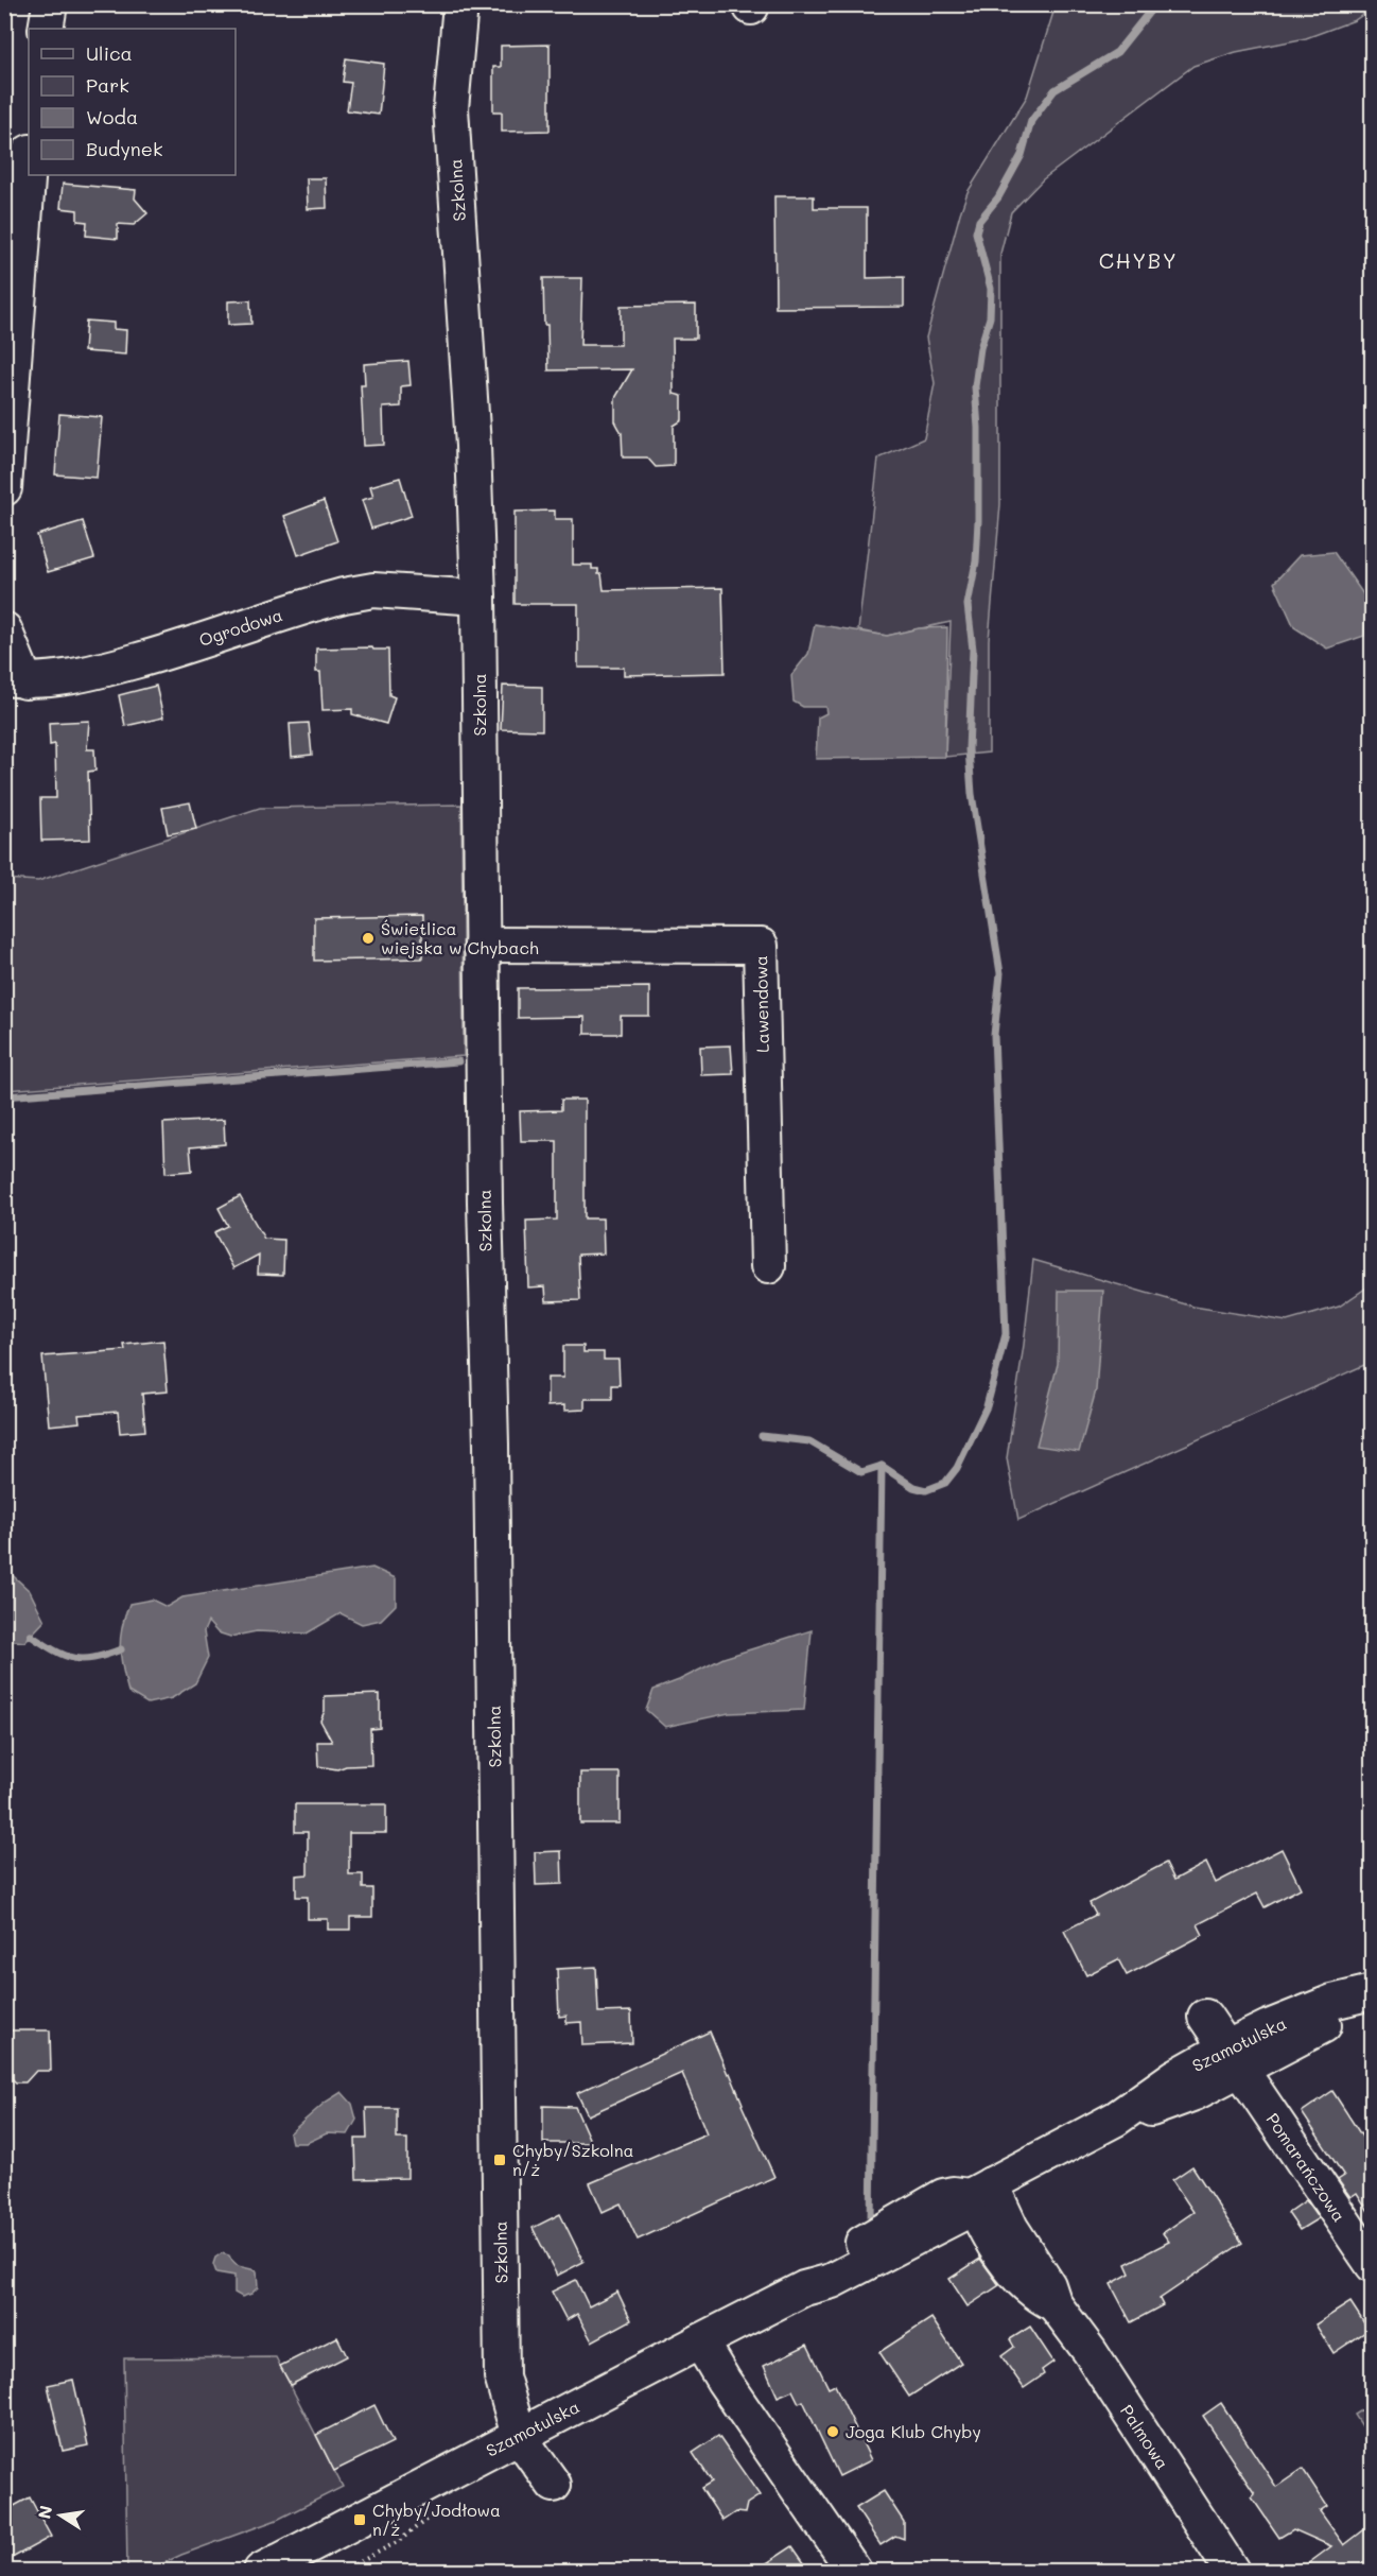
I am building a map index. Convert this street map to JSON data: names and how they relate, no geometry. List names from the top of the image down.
{
  "streets": {
    "street": [
      "Szkolna",
      "Ogrodowa",
      "Lawendowa",
      "Szamotulska",
      "Pomarańczowa",
      "Palmowa"
    ]
  },
  "crossings": [
    ["Szkolna", "Ogrodowa"],
    ["Szkolna", "Lawendowa"],
    ["Szkolna", "Szamotulska"],
    ["Szamotulska", "Pomarańczowa"],
    ["Szamotulska", "Palmowa"]
  ],
  "districts": ["CHYBY"],
  "places": {
    "other": ["Świetlica wiejska w Chybach", "Joga Klub Chyby"],
    "transit": ["Chyby/Szkolna n/ż", "Chyby/Jodłowa n/ż"]
  },
  "legend": [
    "Ulica",
    "Park",
    "Woda",
    "Budynek"
  ],
  "north": "left"
}
